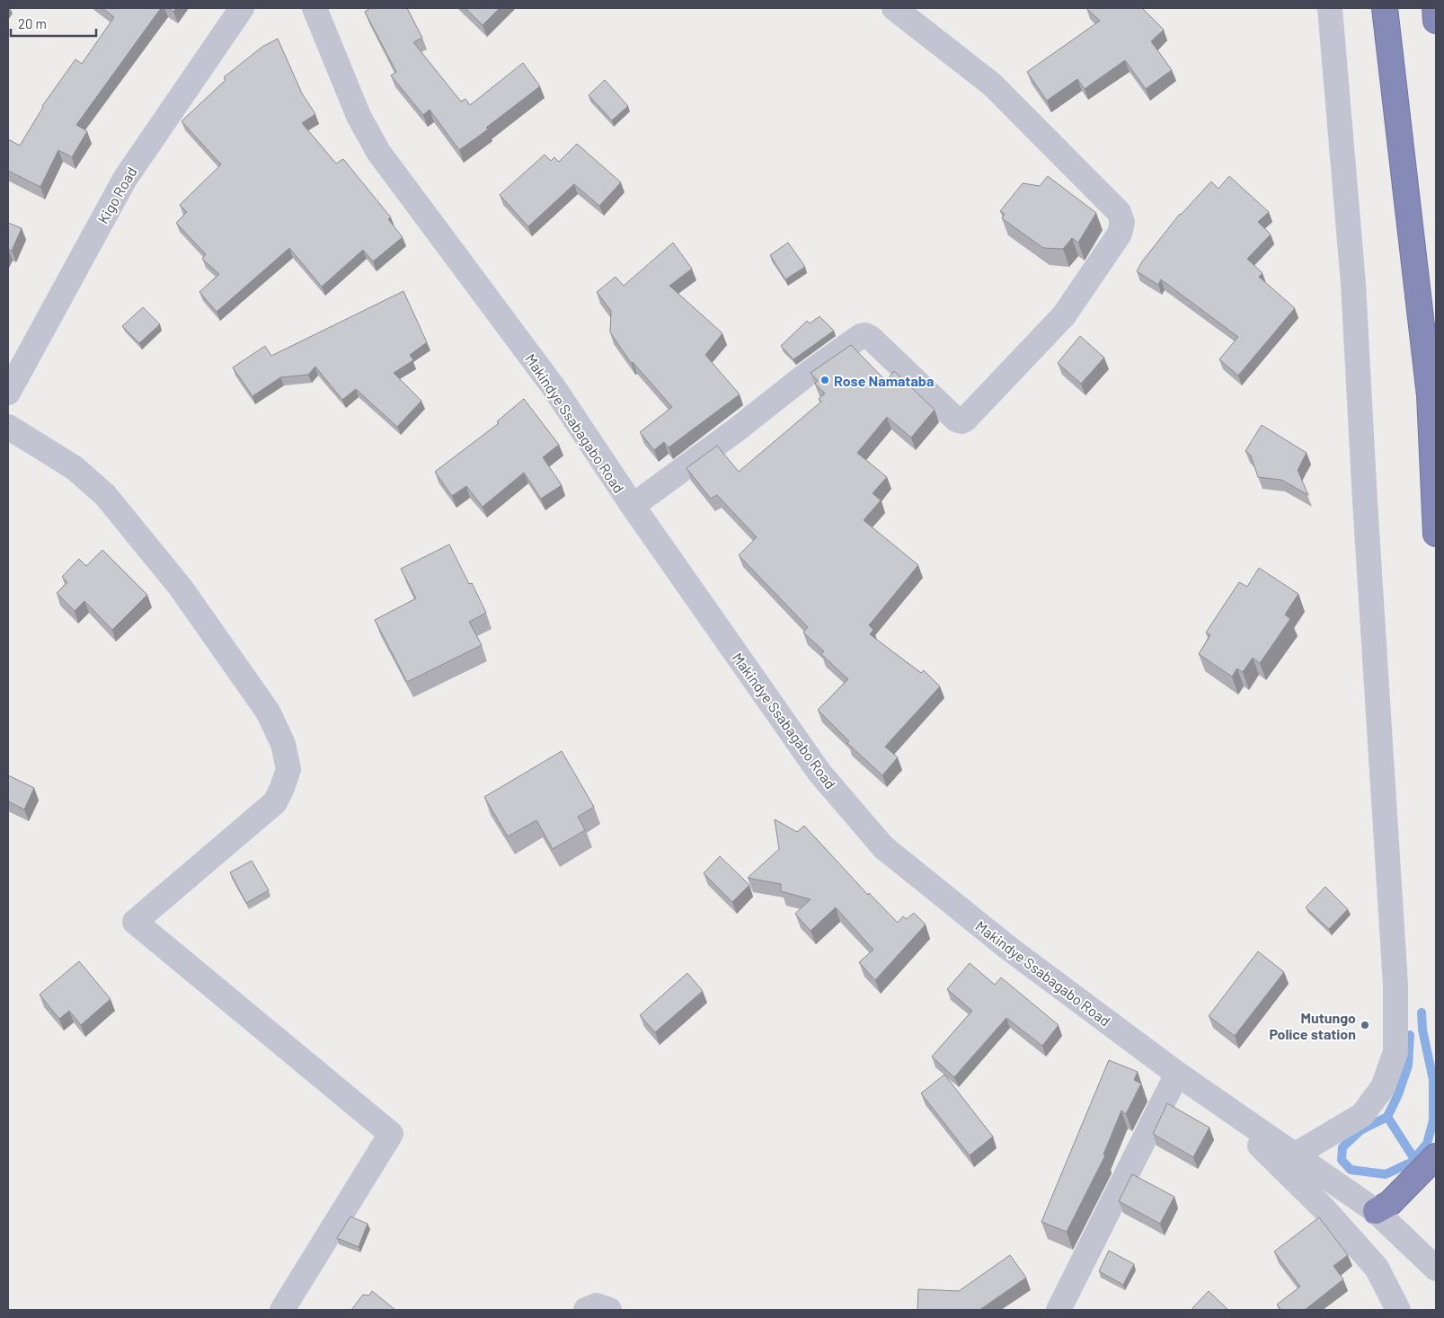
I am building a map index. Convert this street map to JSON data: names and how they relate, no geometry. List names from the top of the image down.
{
  "streets": {
    "street": ["Kigo Road", "Makindye Ssabagabo Road"]
  },
  "places": ["Rose Namataba", "Mutungo Police station"],
  "scale_bar": "20 m"
}
